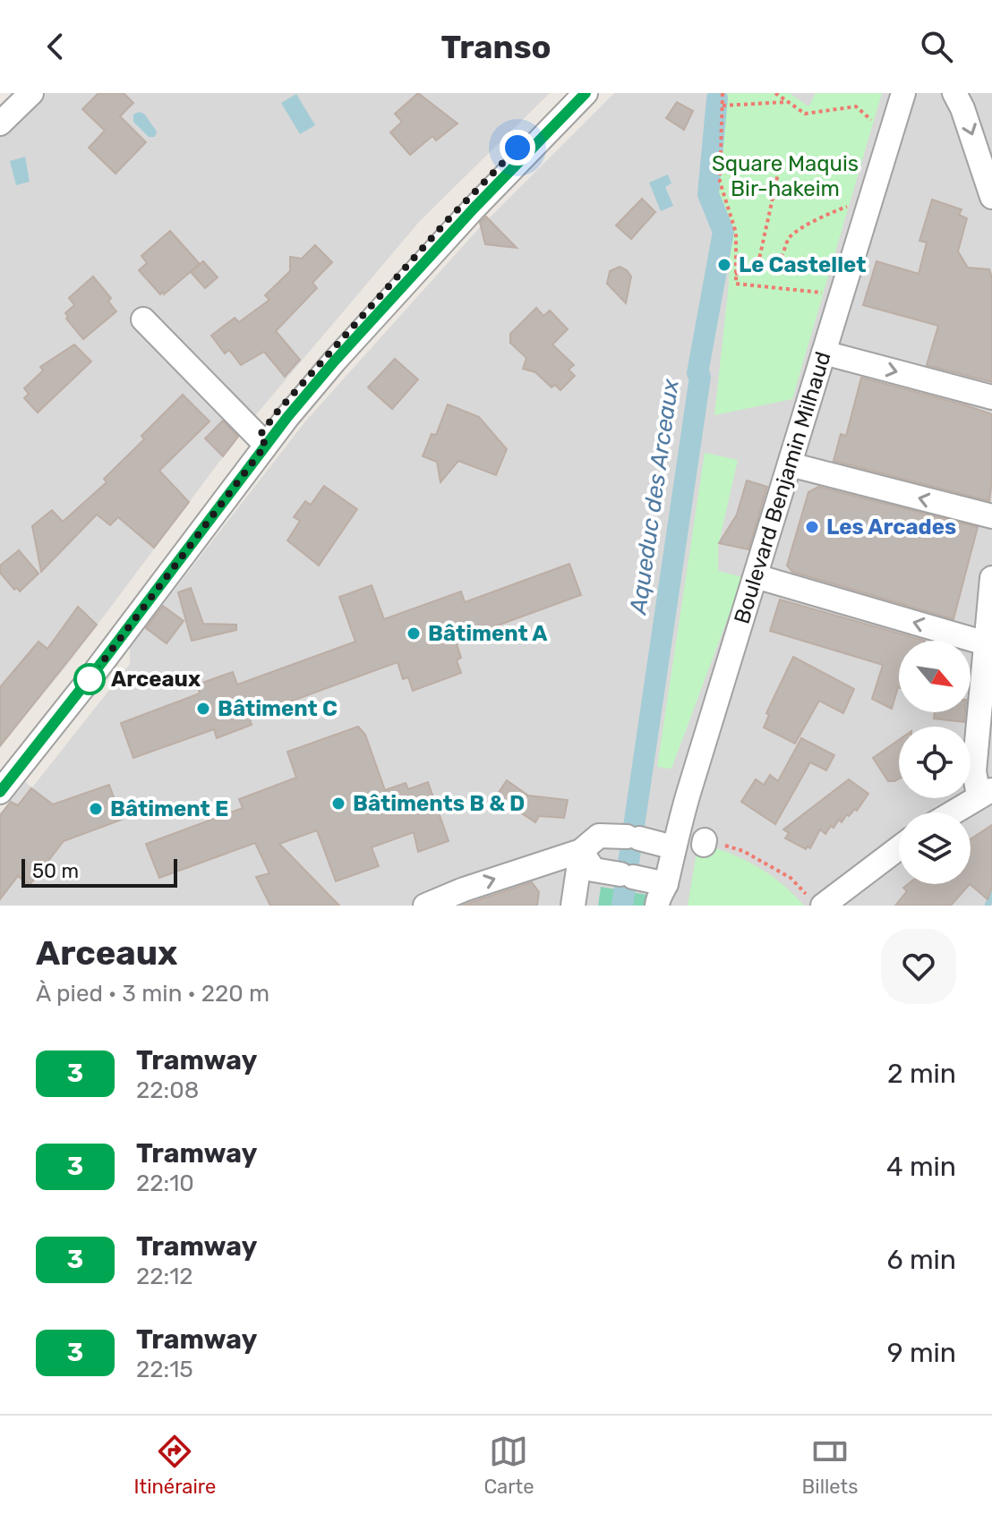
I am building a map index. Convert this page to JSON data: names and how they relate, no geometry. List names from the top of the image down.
{
  "streets": {
    "street": ["Boulevard Benjamin Milhaud"]
  },
  "water": ["Aqueduc des Arceaux"],
  "parks": ["Square Maquis Bir-hakeim"],
  "places": [
    "Le Castellet",
    "Les Arcades",
    "Bâtiment A",
    "Arceaux",
    "Bâtiment C",
    "Bâtiments B & D",
    "Bâtiment E"
  ],
  "lines": ["tram line 3"],
  "scale_bar": "50 m",
  "north": "bottom right",
  "page": {
    "header": "Transo",
    "scale": "50 m",
    "heading": ["Arceaux", "À pied · 3 min · 220 m"],
    "list": [
      {
        "mark": "3",
        "name": "Tramway",
        "note": "22:08",
        "value": "2 min"
      },
      {
        "mark": "3",
        "name": "Tramway",
        "note": "22:10",
        "value": "4 min"
      },
      {
        "mark": "3",
        "name": "Tramway",
        "note": "22:12",
        "value": "6 min"
      },
      {
        "mark": "3",
        "name": "Tramway",
        "note": "22:15",
        "value": "9 min"
      }
    ],
    "tabs": ["Itinéraire", "Carte", "Billets"]
  }
}
